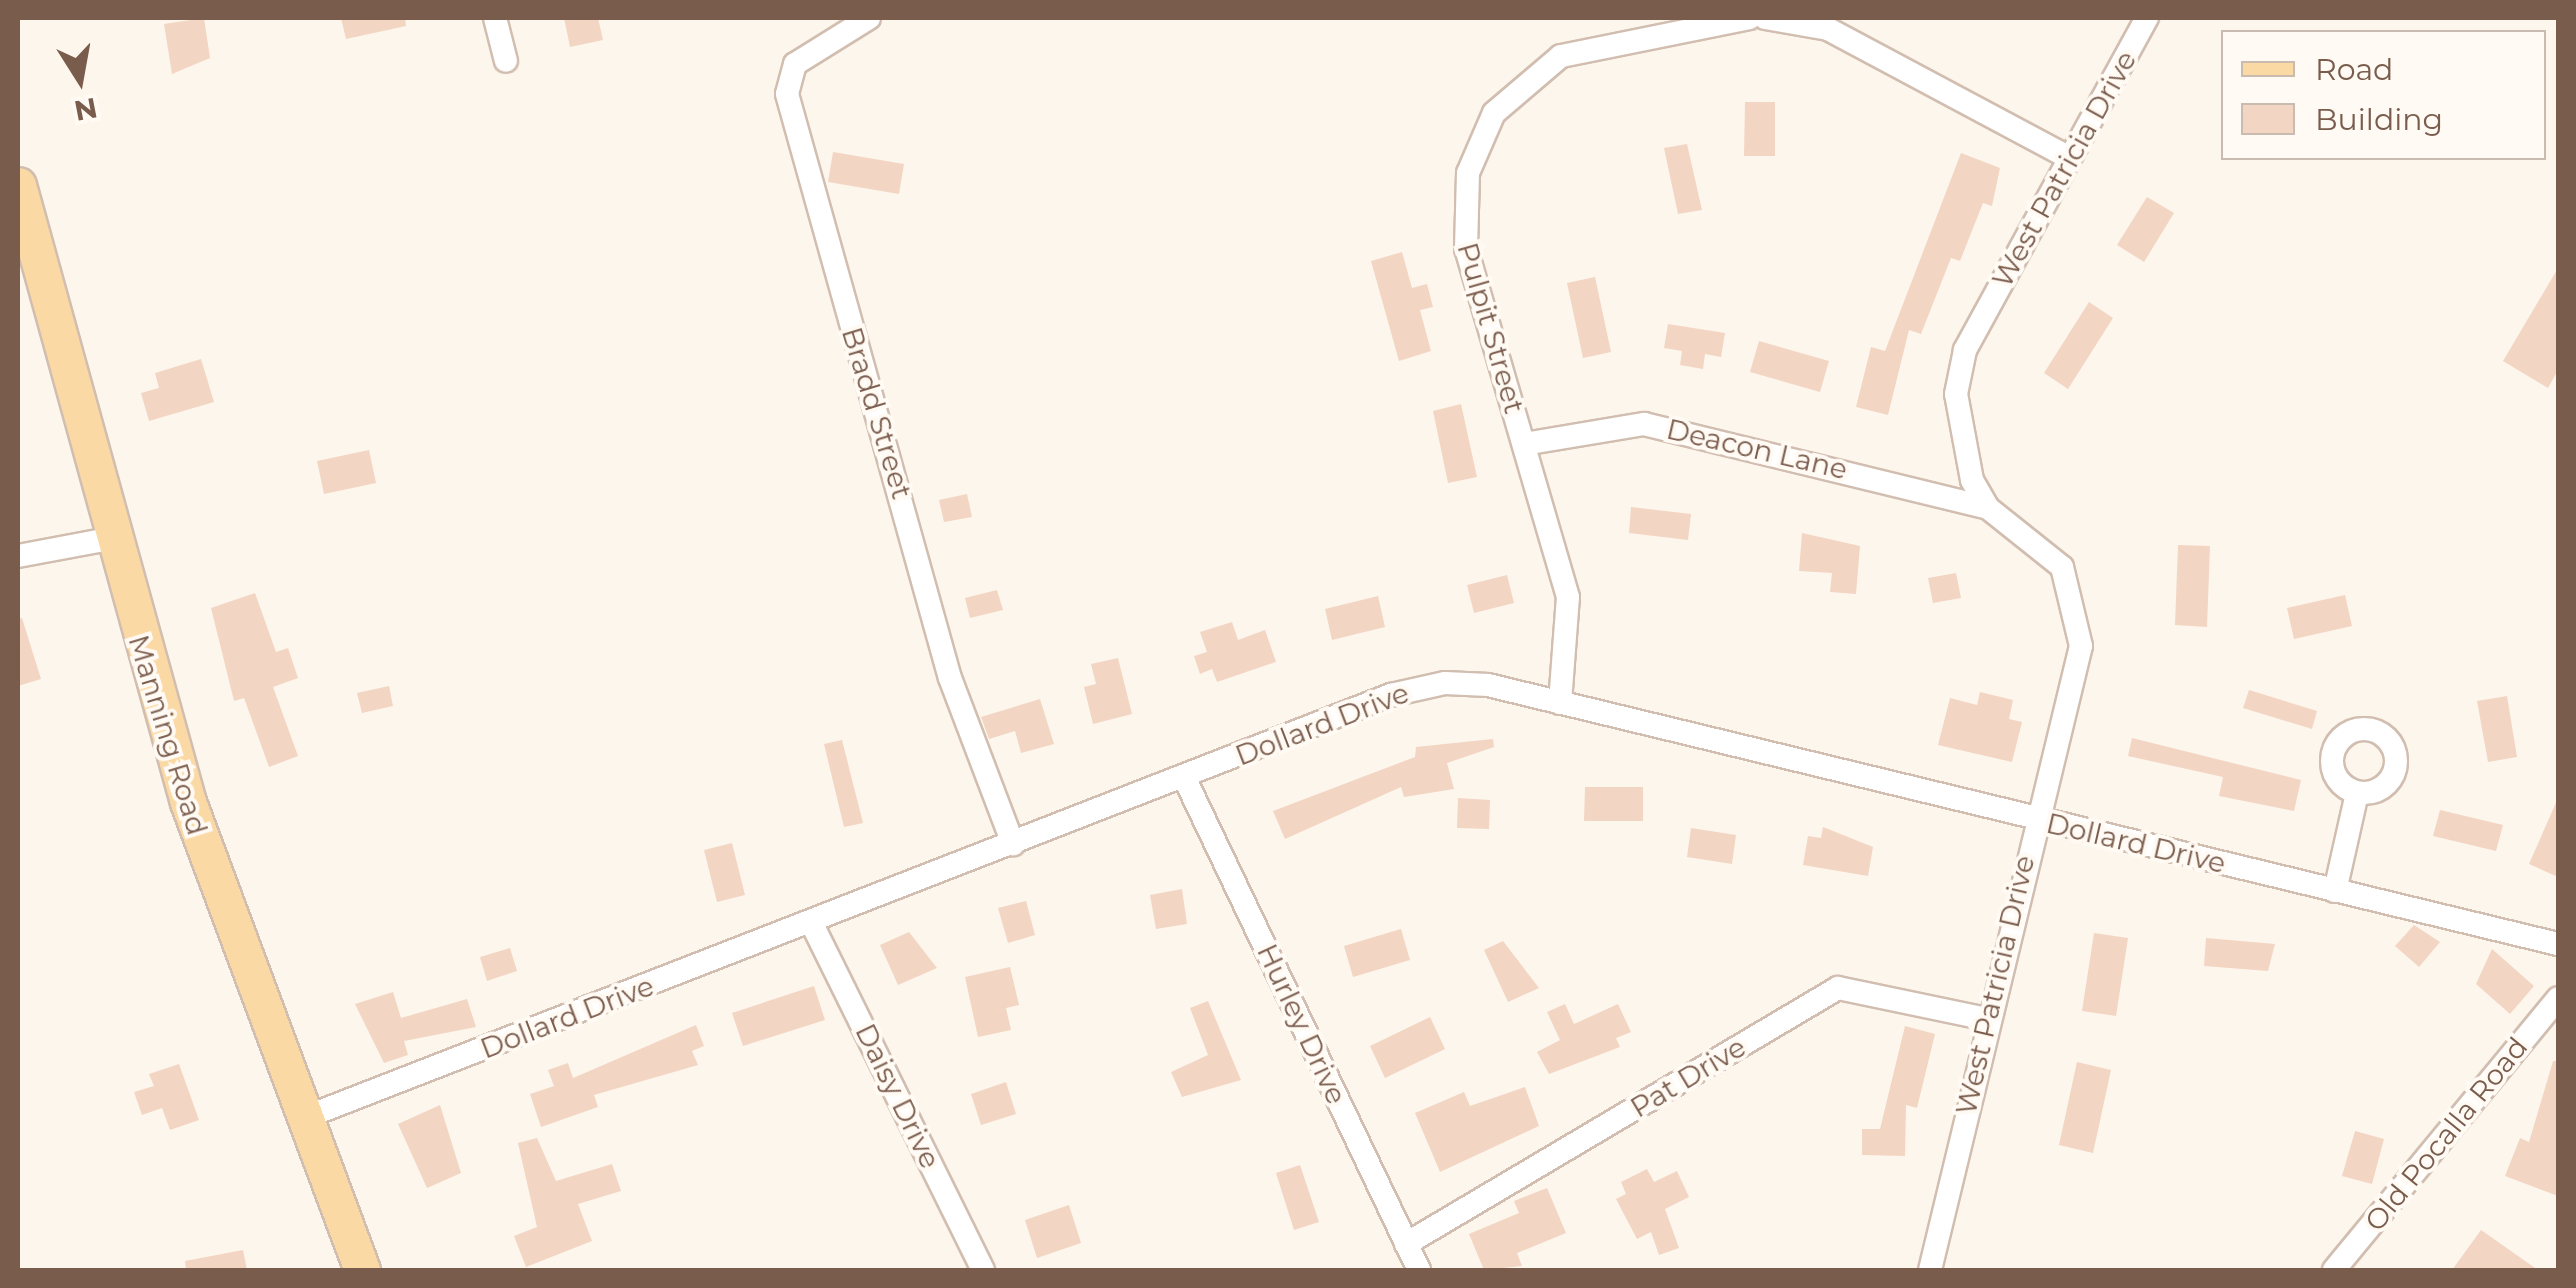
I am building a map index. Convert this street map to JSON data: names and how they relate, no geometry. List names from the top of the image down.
{
  "streets": {
    "main road": ["Manning Road"],
    "street": [
      "West Patricia Drive",
      "Pulpit Street",
      "Bradd Street",
      "Deacon Lane",
      "Dollard Drive",
      "Hurley Drive",
      "Pat Drive",
      "Daisy Drive",
      "Old Pocalla Road"
    ]
  },
  "crossings": [
    ["West Patricia Drive", "Deacon Lane"],
    ["West Patricia Drive", "Dollard Drive"],
    ["West Patricia Drive", "Pat Drive"],
    ["Pulpit Street", "Deacon Lane"],
    ["Pulpit Street", "Dollard Drive"],
    ["Bradd Street", "Dollard Drive"],
    ["Dollard Drive", "Manning Road"],
    ["Dollard Drive", "Hurley Drive"],
    ["Dollard Drive", "Daisy Drive"],
    ["Hurley Drive", "Pat Drive"]
  ],
  "legend": ["Road", "Building"],
  "north": "bottom"
}
